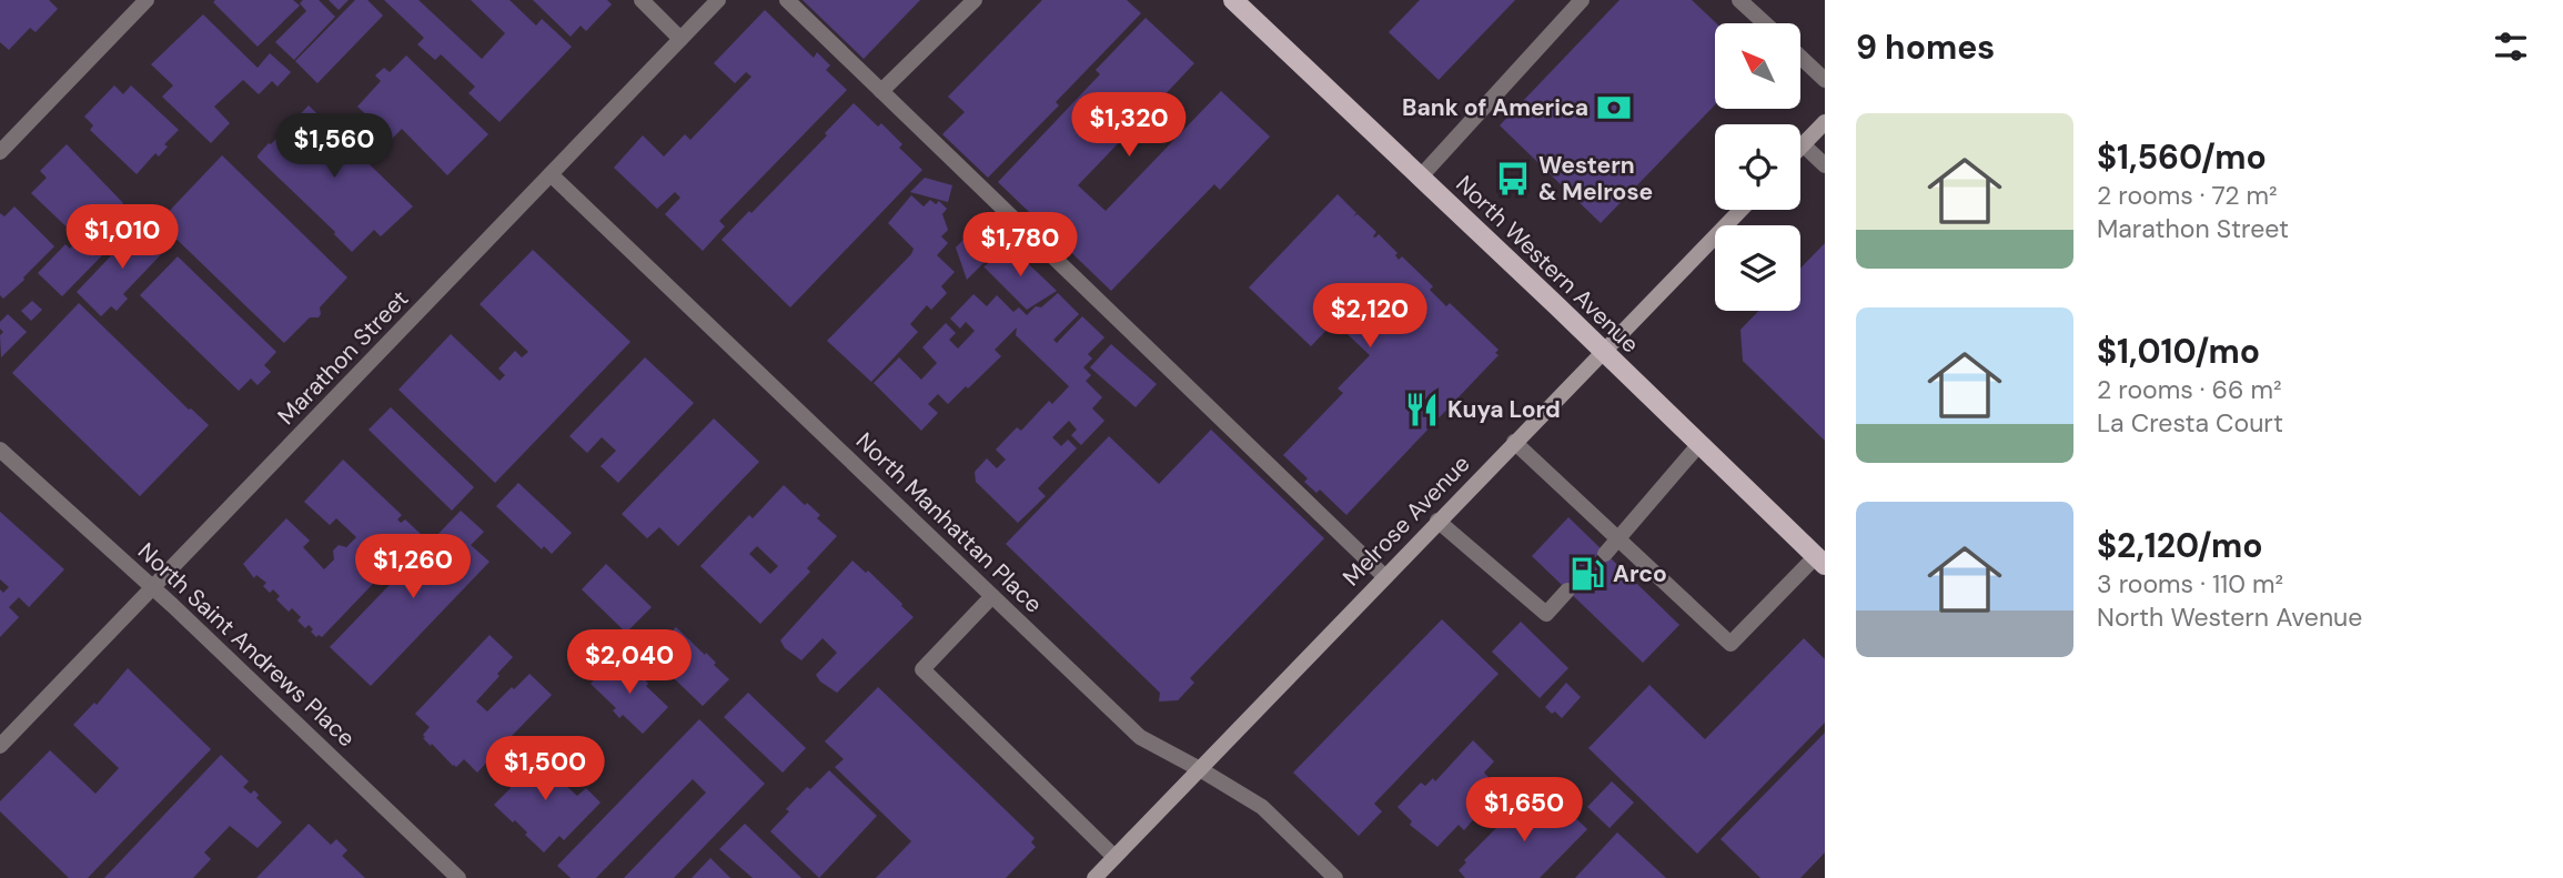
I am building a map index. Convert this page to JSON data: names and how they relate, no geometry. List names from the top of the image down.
{
  "streets": {
    "main road": ["North Western Avenue", "Melrose Avenue"],
    "street": ["Marathon Street", "North Manhattan Place", "North Saint Andrews Place"]
  },
  "crossings": [
    ["North Western Avenue", "Melrose Avenue"],
    ["Marathon Street", "North Manhattan Place"],
    ["Marathon Street", "North Saint Andrews Place"],
    ["Melrose Avenue", "North Manhattan Place"]
  ],
  "places": {
    "bank": ["Bank of America"],
    "bus stop": ["Western & Melrose"],
    "restaurant": ["Kuya Lord"],
    "fuel station": ["Arco"]
  },
  "north": "top left",
  "page": {
    "heading": "9 homes",
    "price": [
      "$1,320",
      "$1,560",
      "$1,010",
      "$1,780",
      "$2,120",
      "$1,260",
      "$2,040",
      "$1,500",
      "$1,650"
    ],
    "list": [
      {
        "name": "$1,560/mo",
        "note": "2 rooms · 72 m² · Marathon Street"
      },
      {
        "name": "$1,010/mo",
        "note": "2 rooms · 66 m² · La Cresta Court"
      },
      {
        "name": "$2,120/mo",
        "note": "3 rooms · 110 m² · North Western Avenue"
      }
    ]
  }
}
